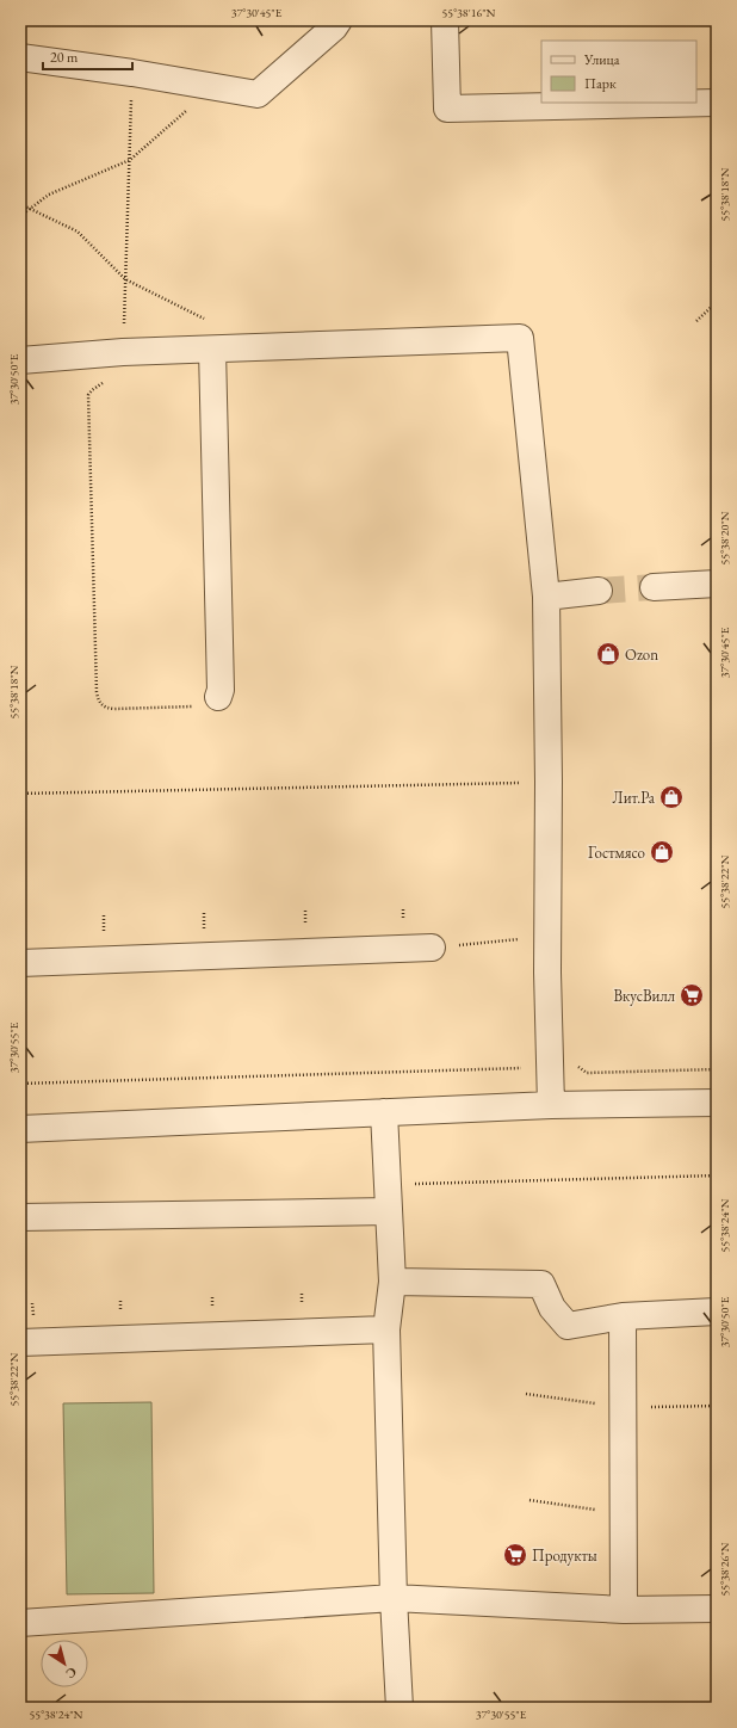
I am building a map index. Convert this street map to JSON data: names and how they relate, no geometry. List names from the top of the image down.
{
  "places": {
    "shop": ["Ozon", "Лит.Ра", "Гостмясо"],
    "supermarket": ["ВкусВилл", "Продукты"]
  },
  "legend": ["Улица", "Парк"],
  "scale_bar": "20 m",
  "north": "bottom right",
  "coordinates": [
    "37°30'45\"E",
    "55°38'16\"N",
    "55°38'18\"N",
    "37°30'50\"E",
    "55°38'20\"N",
    "55°38'22\"N",
    "37°30'55\"E",
    "55°38'24\"N",
    "55°38'26\"N"
  ]
}
